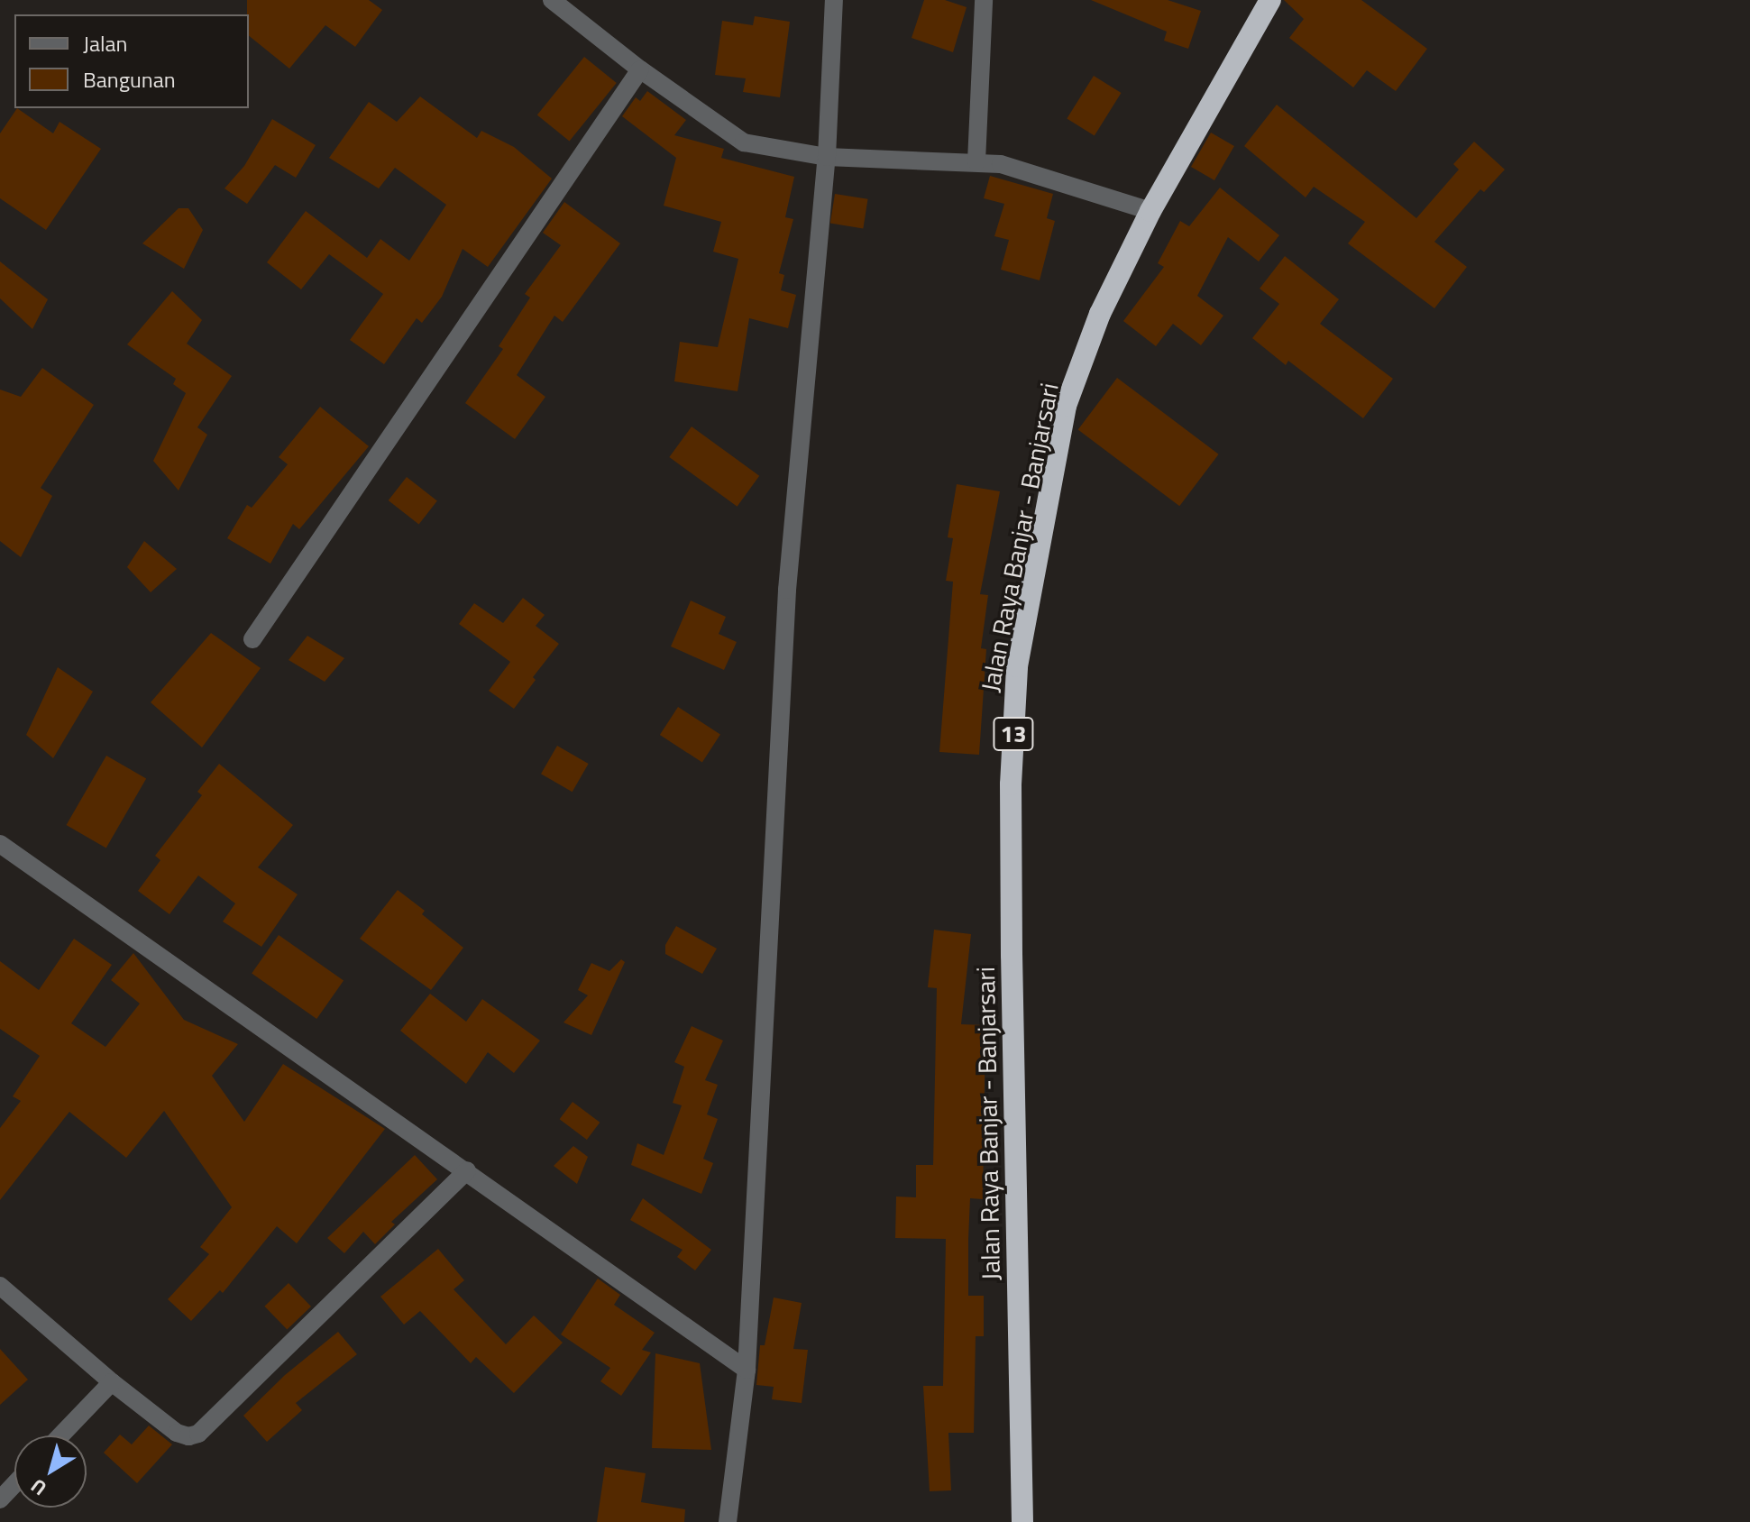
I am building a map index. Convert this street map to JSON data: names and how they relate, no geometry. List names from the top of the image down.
{
  "streets": {
    "highway": ["Jalan Raya Banjar - Banjarsari", "13"]
  },
  "legend": ["Jalan", "Bangunan"],
  "north": "bottom left"
}
